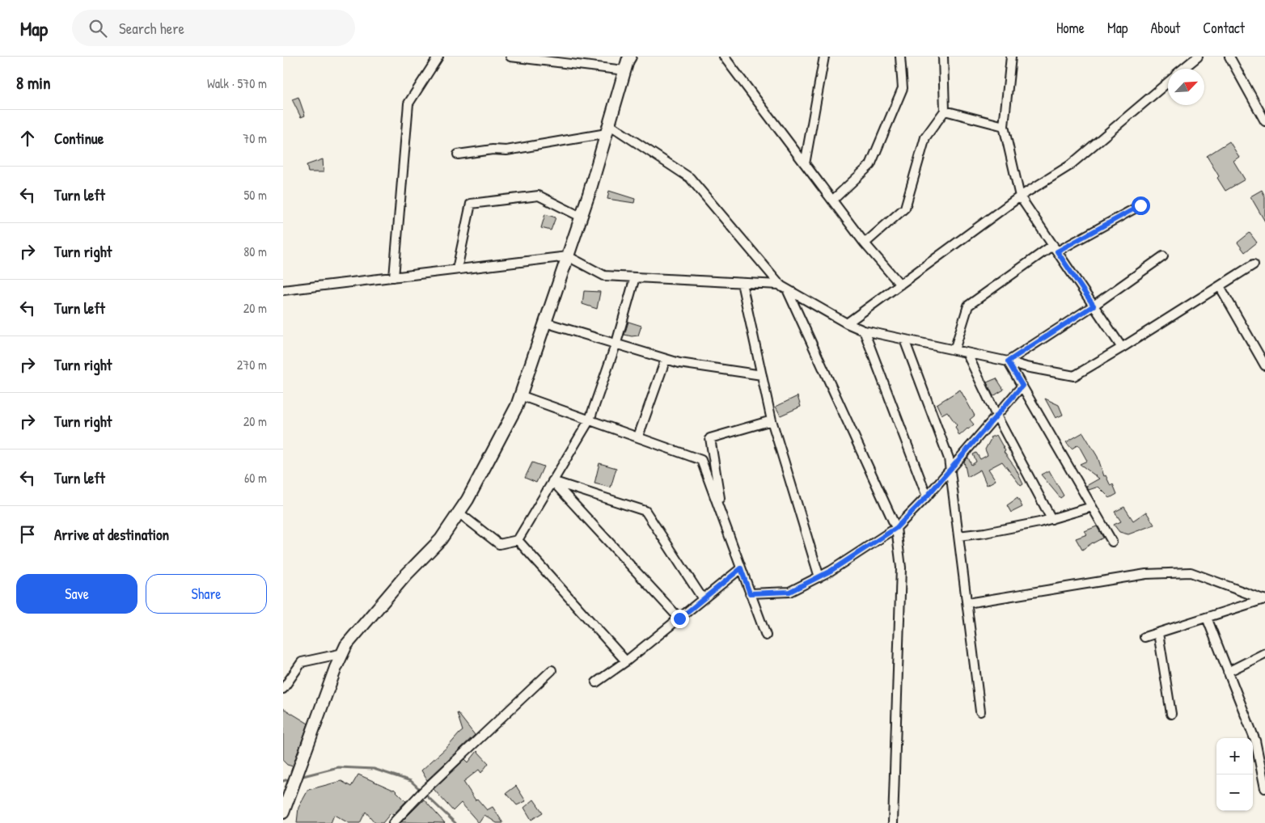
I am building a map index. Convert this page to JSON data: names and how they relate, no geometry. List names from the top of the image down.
{
  "north": "top right",
  "page": {
    "header": "Map",
    "search": "Search here",
    "nav": [
      "Home",
      "Map",
      "About",
      "Contact"
    ],
    "heading": ["8 min", "Walk · 570 m"],
    "list": [
      ["Continue", "70 m"],
      ["Turn left", "50 m"],
      ["Turn right", "80 m"],
      ["Turn left", "20 m"],
      ["Turn right", "270 m"],
      ["Turn right", "20 m"],
      ["Turn left", "60 m"],
      "Arrive at destination"
    ],
    "buttons": ["Save", "Share"],
    "map_buttons": ["+", "−"]
  }
}
